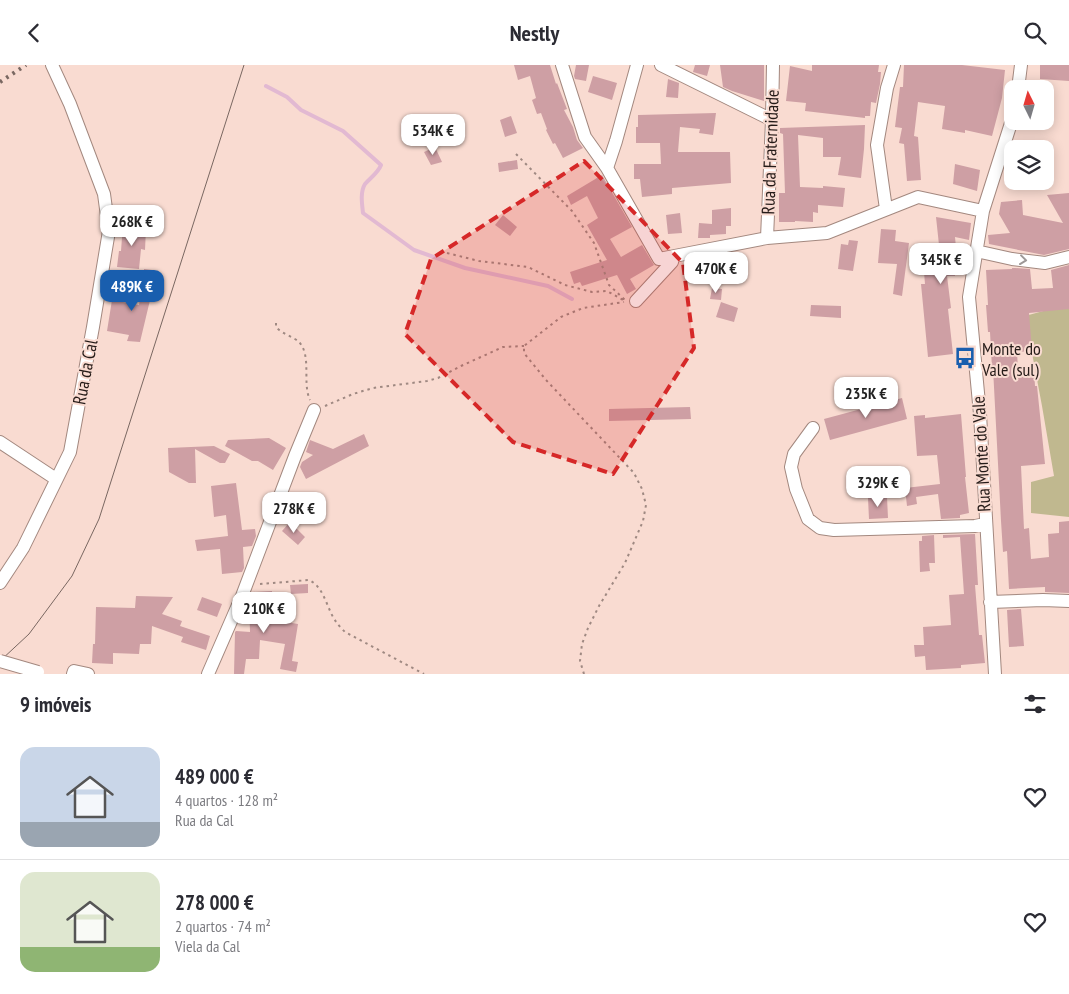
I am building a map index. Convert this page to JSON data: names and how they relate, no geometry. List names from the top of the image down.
{
  "streets": {
    "street": ["Rua da Fraternidade", "Rua da Cal", "Rua Monte do Vale"]
  },
  "places": {
    "bus stop": ["Monte do Vale (sul)"]
  },
  "north": "top",
  "page": {
    "header": "Nestly",
    "price": [
      "534K €",
      "268K €",
      "345K €",
      "470K €",
      "489K €",
      "235K €",
      "329K €",
      "278K €",
      "210K €"
    ],
    "heading": "9 imóveis",
    "list": [
      {
        "name": "489 000 €",
        "note": "4 quartos · 128 m² · Rua da Cal"
      },
      {
        "name": "278 000 €",
        "note": "2 quartos · 74 m² · Viela da Cal"
      }
    ]
  }
}
